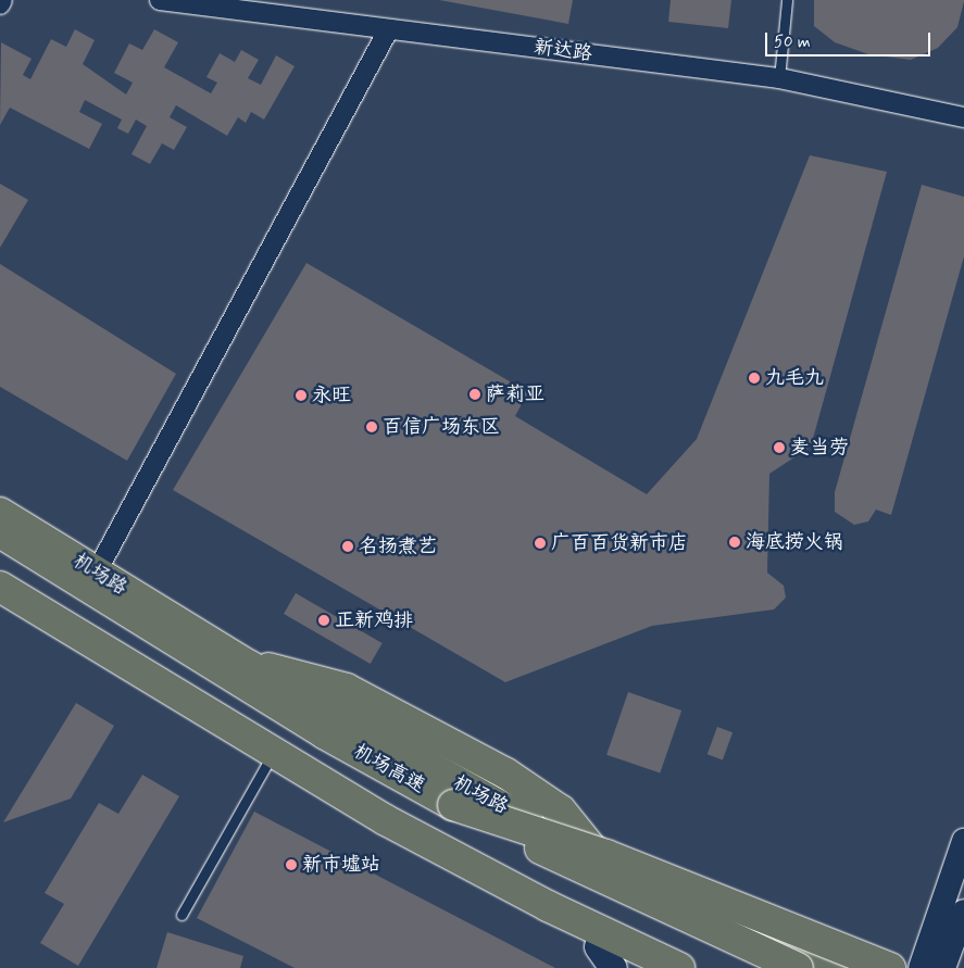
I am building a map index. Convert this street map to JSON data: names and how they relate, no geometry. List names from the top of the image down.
{
  "streets": {
    "highway": ["机场路", "机场高速"],
    "street": ["新达路"]
  },
  "places": [
    "九毛九",
    "萨莉亚",
    "永旺",
    "百信广场东区",
    "麦当劳",
    "海底捞火锅",
    "广百百货新市店",
    "名扬煮艺",
    "正新鸡排",
    "新市墟站"
  ],
  "scale_bar": "50 m"
}
